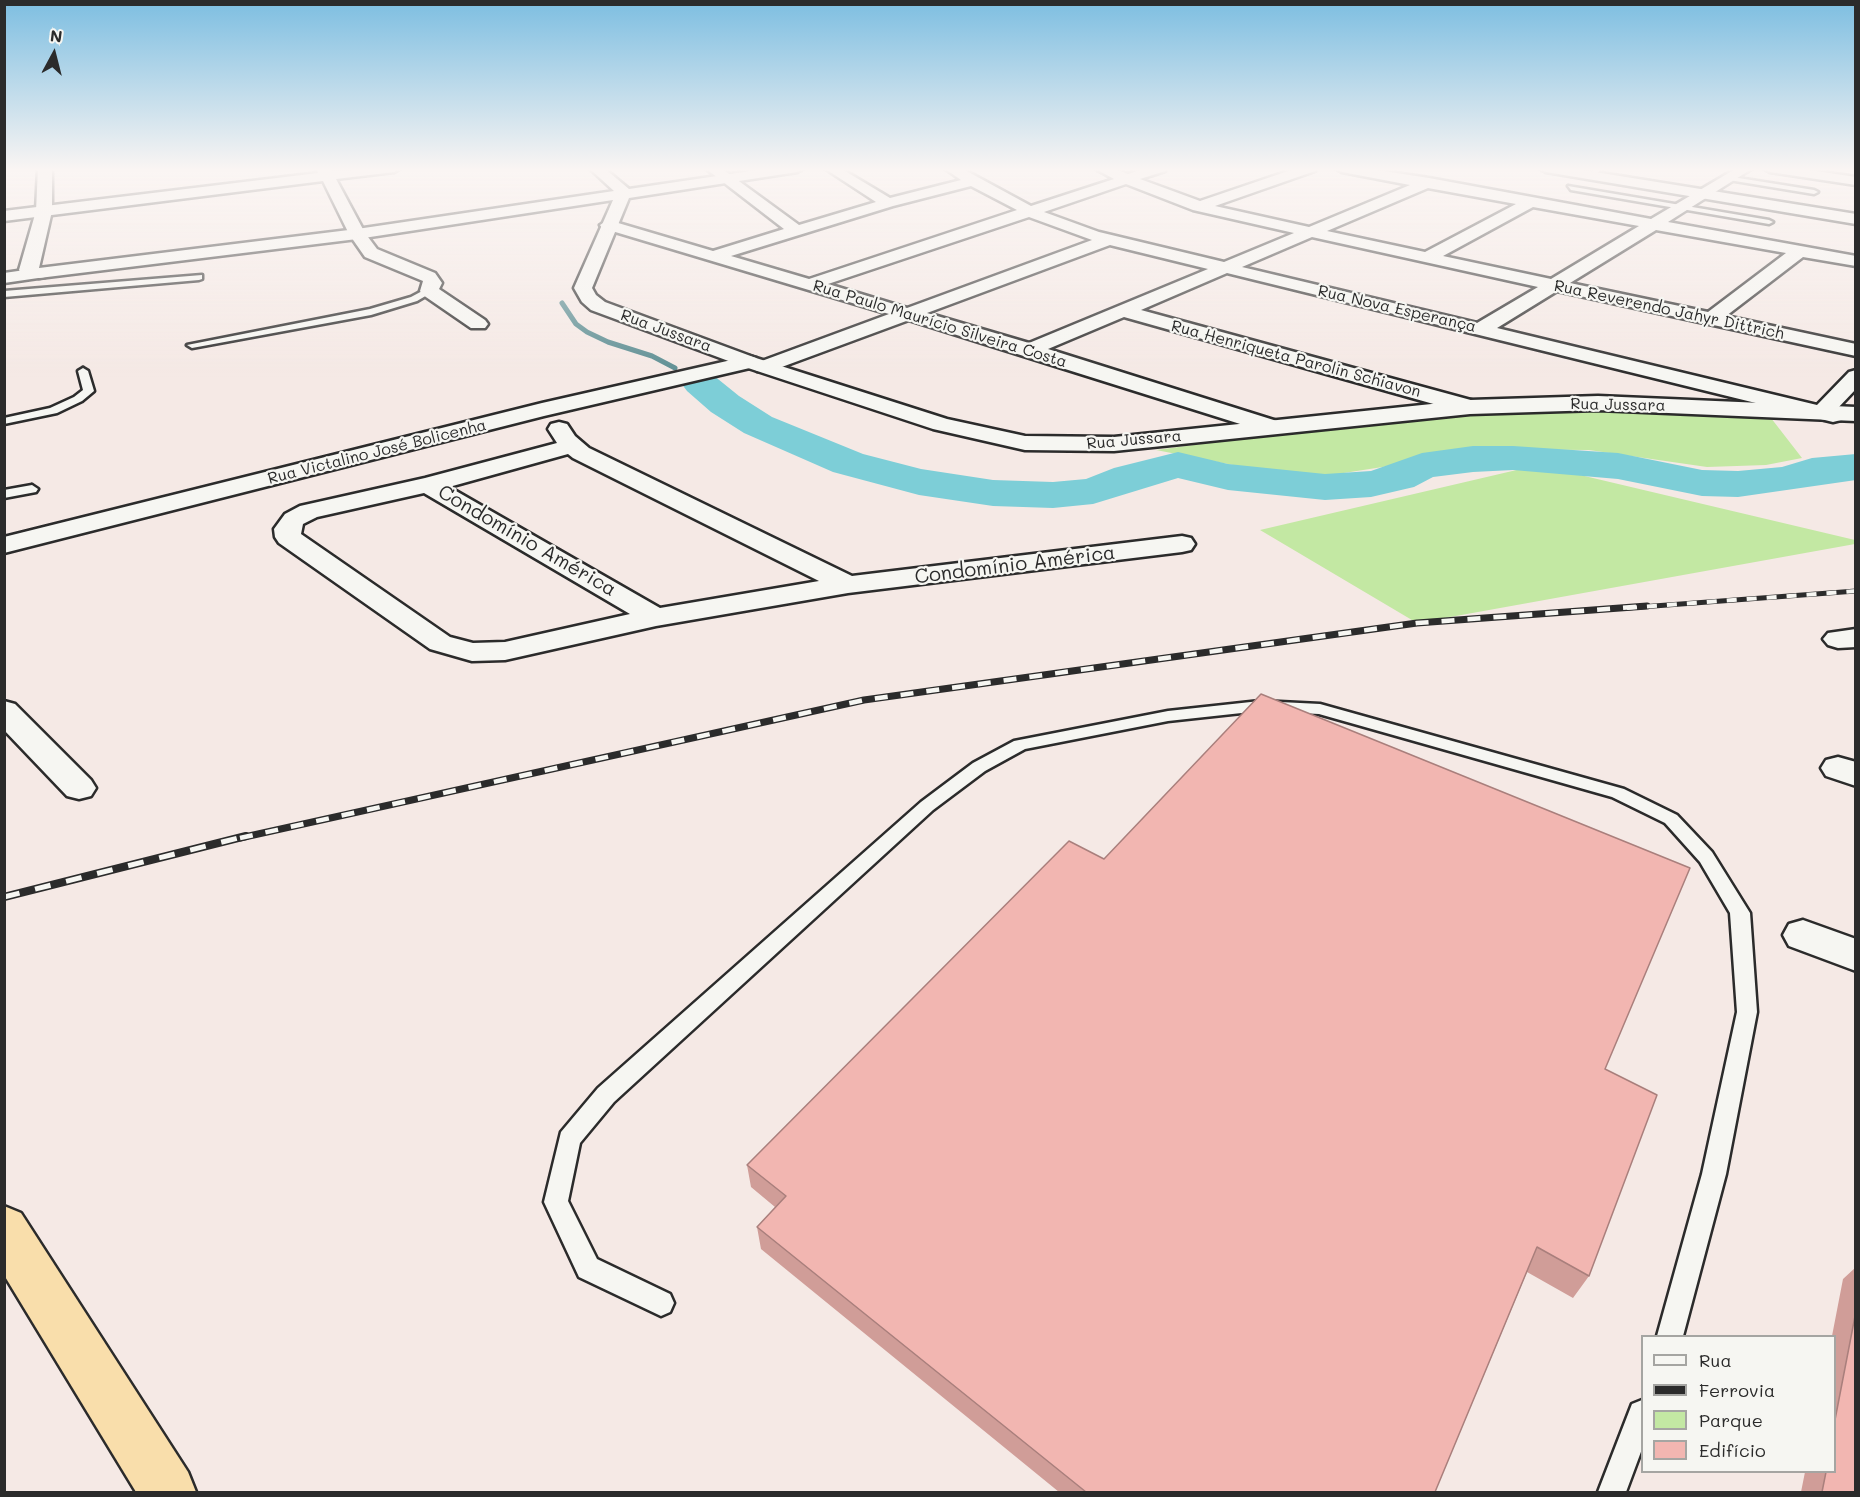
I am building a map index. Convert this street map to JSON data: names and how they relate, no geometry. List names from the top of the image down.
{
  "streets": {
    "street": [
      "Rua Nova Esperança",
      "Rua Reverendo Jahyr Dittrich",
      "Rua Paulo Maurício Silveira Costa",
      "Rua Jussara",
      "Rua Henriqueta Parolin Schiavon",
      "Rua Victalino José Bolicenha",
      "Condomínio América"
    ]
  },
  "crossings": [
    ["Rua Nova Esperança", "Rua Jussara"],
    ["Rua Nova Esperança", "Rua Victalino José Bolicenha"],
    ["Rua Paulo Maurício Silveira Costa", "Rua Jussara"],
    ["Rua Paulo Maurício Silveira Costa", "Rua Victalino José Bolicenha"],
    ["Rua Jussara", "Rua Henriqueta Parolin Schiavon"],
    ["Rua Jussara", "Rua Victalino José Bolicenha"]
  ],
  "legend": [
    "Rua",
    "Ferrovia",
    "Parque",
    "Edifício"
  ],
  "north": "top"
}
